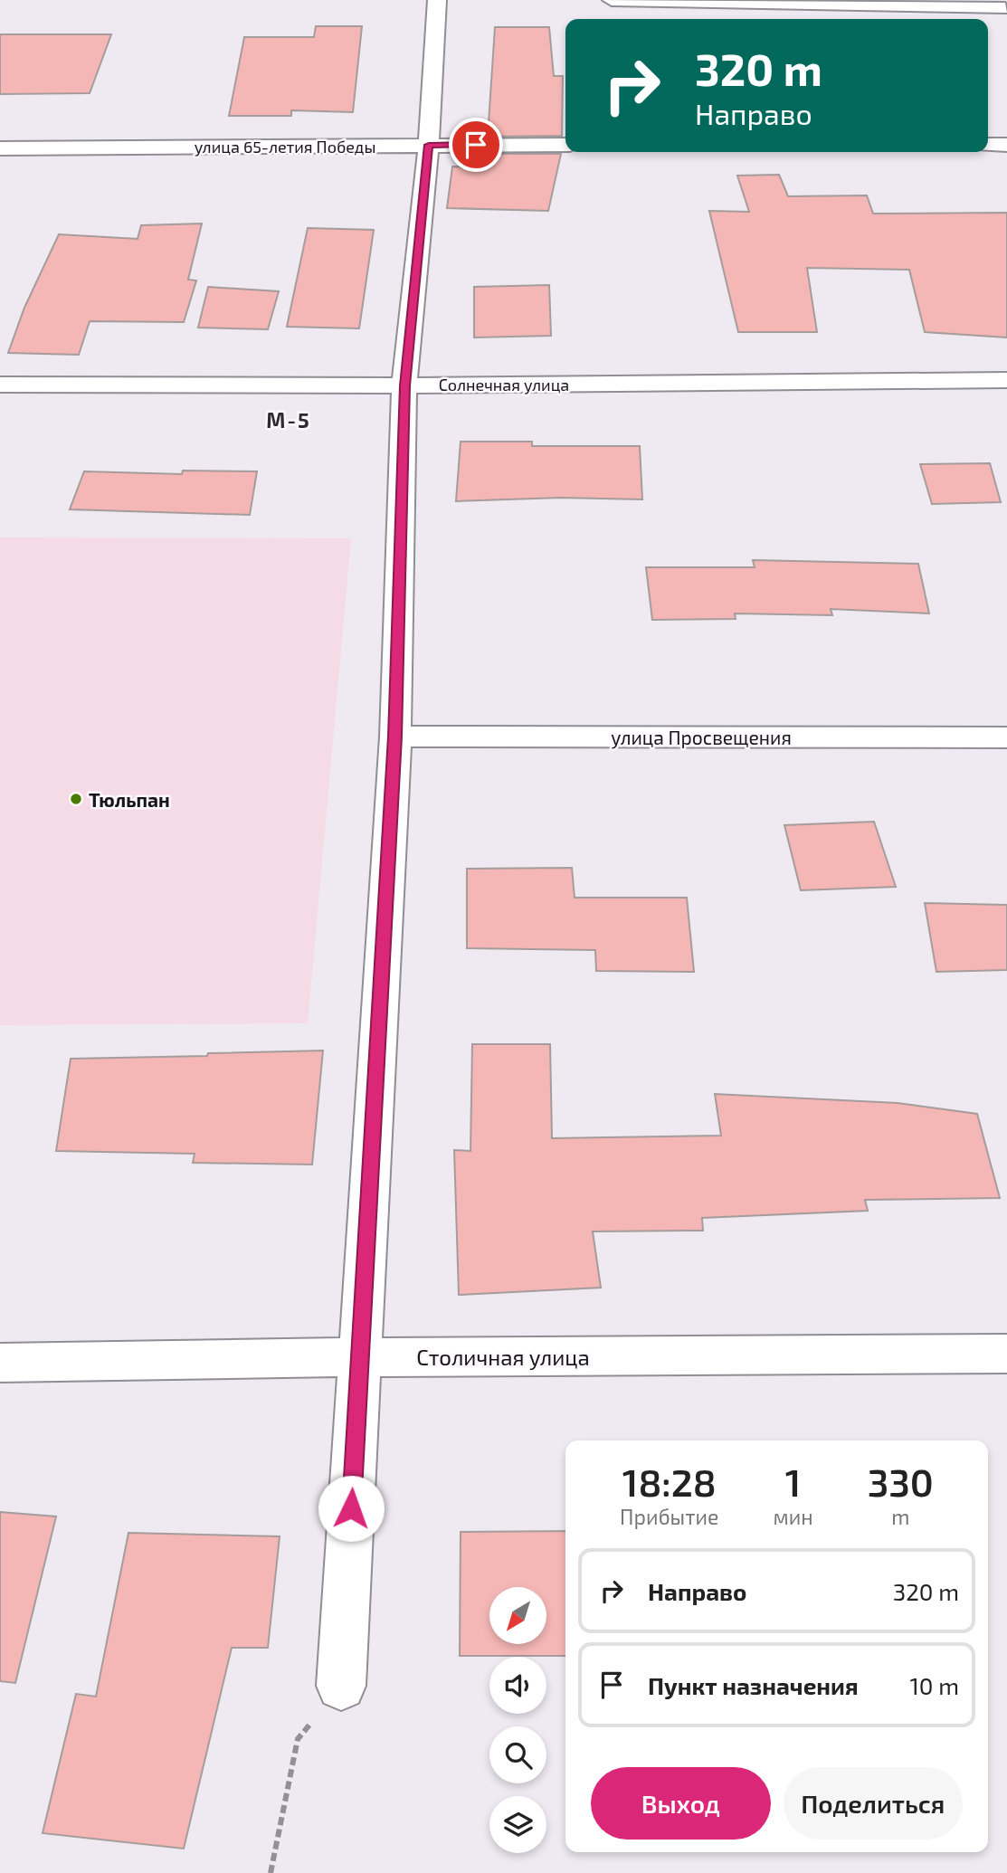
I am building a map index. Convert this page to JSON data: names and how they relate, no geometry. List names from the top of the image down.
{
  "streets": {
    "street": [
      "улица 65-летия Победы",
      "Солнечная улица",
      "улица Просвещения",
      "Столичная улица"
    ]
  },
  "districts": ["М-5"],
  "places": ["Тюльпан"],
  "north": "bottom left",
  "page": {
    "turn": ["320 m", "Направо"],
    "eta": [
      "18:28",
      "Прибытие",
      "1",
      "мин",
      "330",
      "m"
    ],
    "list": [
      {
        "name": "Направо",
        "value": "320 m"
      },
      {
        "name": "Пункт назначения",
        "value": "10 m"
      }
    ],
    "buttons": ["Выход", "Поделиться"]
  }
}
